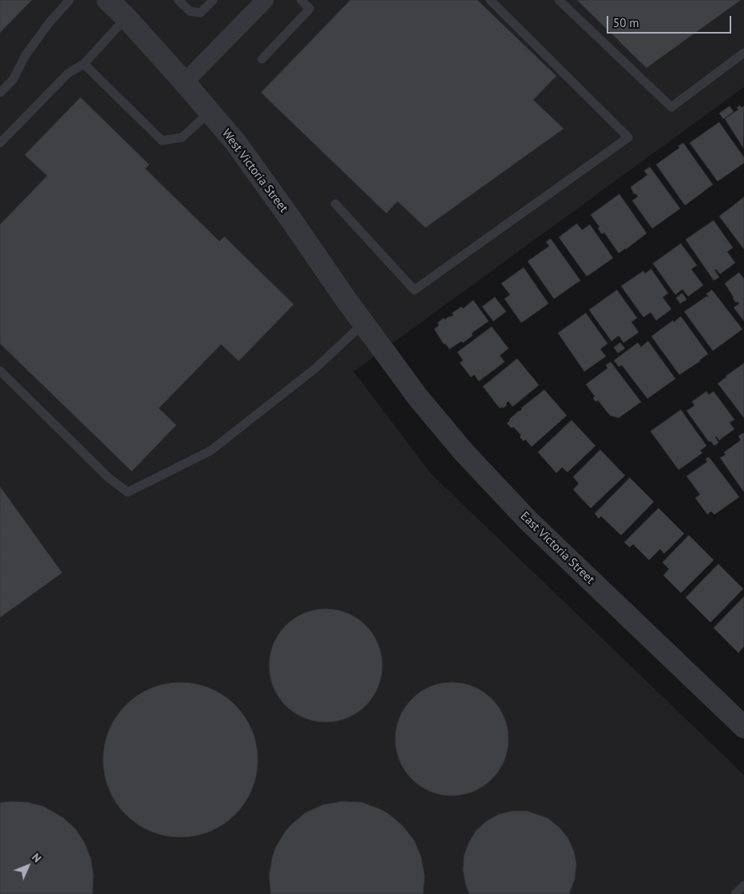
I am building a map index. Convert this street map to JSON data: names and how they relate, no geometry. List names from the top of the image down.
{
  "streets": {
    "street": ["West Victoria Street", "East Victoria Street"]
  },
  "crossings": [
    ["West Victoria Street", "East Victoria Street"]
  ],
  "scale_bar": "50 m",
  "north": "top right"
}
